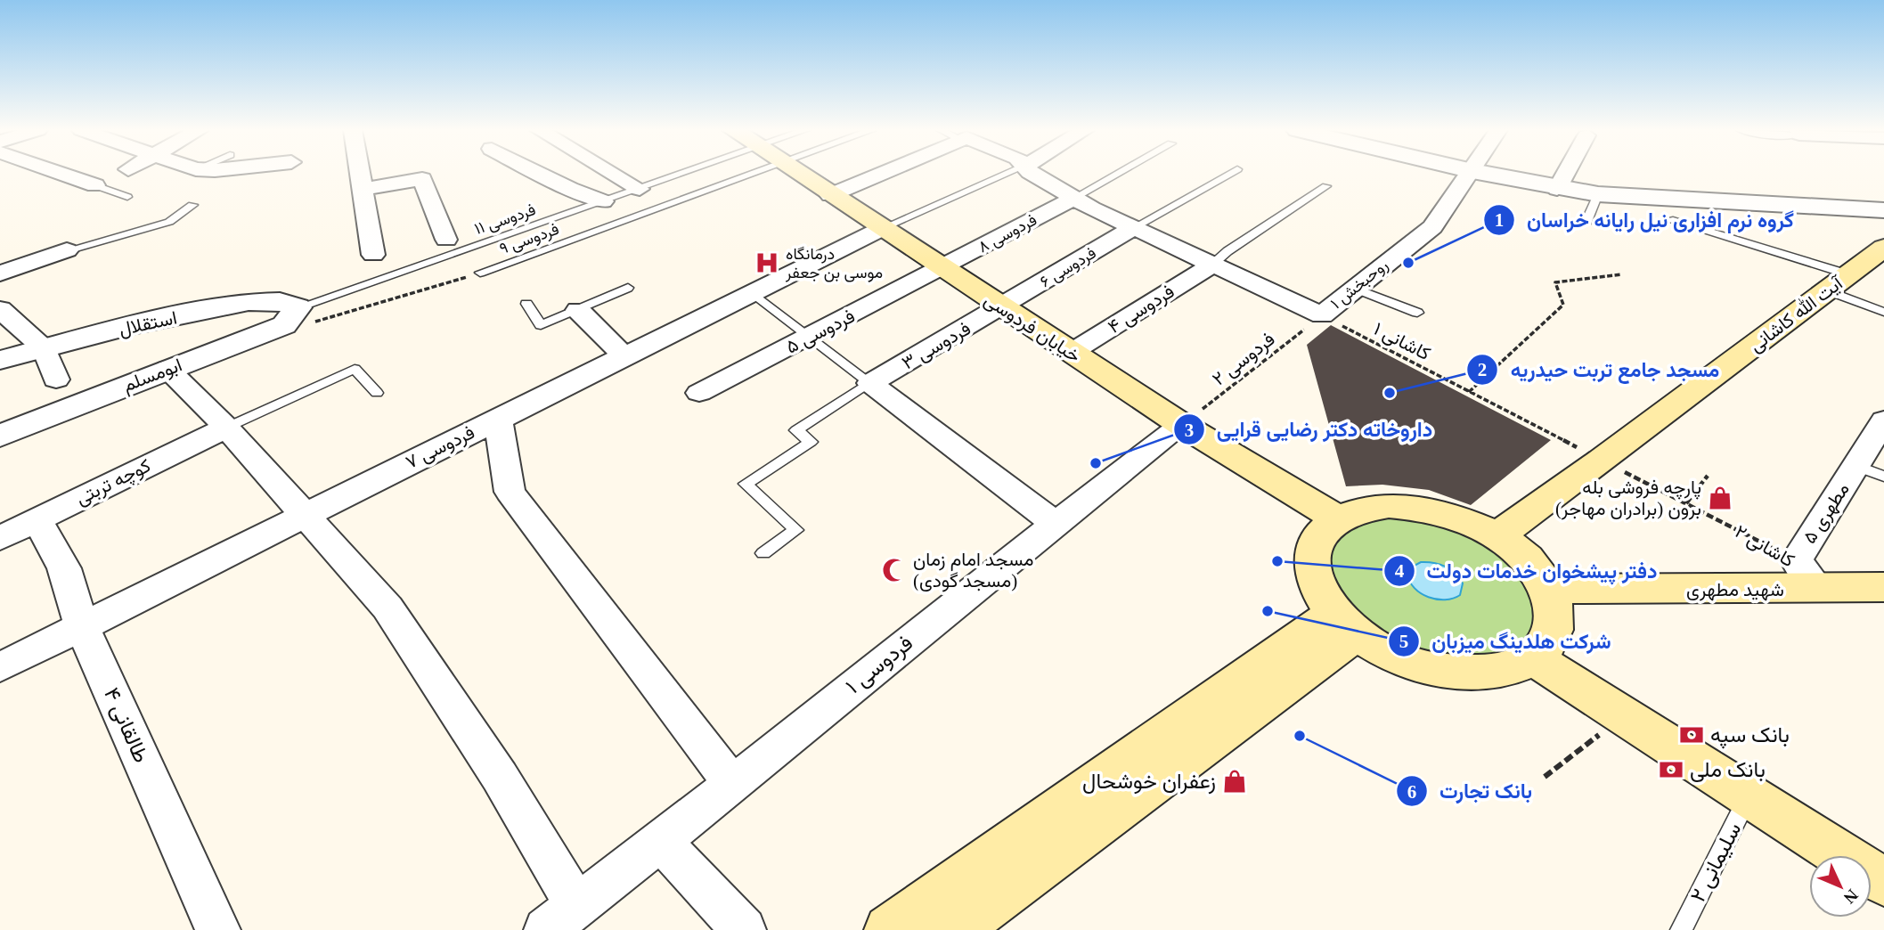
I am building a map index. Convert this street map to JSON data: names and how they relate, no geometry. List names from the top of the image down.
{
  "streets": {
    "main road": ["آیت الله کاشانی", "خیابان فردوسی", "شهید مطهری"],
    "street": [
      "فردوسی ۸",
      "فردوسی ۶",
      "روحبخش ۱",
      "فردوسی ۴",
      "استقلال",
      "فردوسی ۵",
      "فردوسی ۳",
      "ابومسلم",
      "فردوسی ۷",
      "کوچه تربتی",
      "مطهری ۵",
      "فردوسی ۱",
      "طالقانی ۴"
    ],
    "lane": ["فردوسی ۱۱", "فردوسی ۹", "سلیمانی ۲"],
    "path": ["کاشانی ۱", "فردوسی ۲", "کاشانی ۲"]
  },
  "crossings": [
    ["فردوسی ۱۱", "فردوسی ۹"],
    ["فردوسی ۱۱", "استقلال"],
    ["فردوسی ۱۱", "ابومسلم"],
    ["فردوسی ۸", "خیابان فردوسی"],
    ["فردوسی ۸", "فردوسی ۵"],
    ["فردوسی ۹", "استقلال"],
    ["فردوسی ۹", "ابومسلم"],
    ["فردوسی ۶", "خیابان فردوسی"],
    ["فردوسی ۶", "فردوسی ۳"],
    ["روحبخش ۱", "کاشانی ۱"],
    ["روحبخش ۱", "فردوسی ۲"],
    ["فردوسی ۴", "خیابان فردوسی"],
    ["آیت الله کاشانی", "خیابان فردوسی"],
    ["آیت الله کاشانی", "کاشانی ۱"],
    ["آیت الله کاشانی", "کاشانی ۲"],
    ["آیت الله کاشانی", "شهید مطهری"],
    ["استقلال", "ابومسلم"],
    ["خیابان فردوسی", "فردوسی ۵"],
    ["خیابان فردوسی", "فردوسی ۳"],
    ["خیابان فردوسی", "فردوسی ۲"],
    ["خیابان فردوسی", "فردوسی ۷"],
    ["خیابان فردوسی", "شهید مطهری"],
    ["خیابان فردوسی", "فردوسی ۱"],
    ["کاشانی ۱", "فردوسی ۲"],
    ["کاشانی ۱", "کاشانی ۲"],
    ["فردوسی ۲", "فردوسی ۱"],
    ["فردوسی ۷", "طالقانی ۴"],
    ["کوچه تربتی", "طالقانی ۴"],
    ["مطهری ۵", "کاشانی ۲"],
    ["مطهری ۵", "شهید مطهری"],
    ["کاشانی ۲", "شهید مطهری"]
  ],
  "places": {
    "hospital": ["درمانگاه موسی بن جعفر"],
    "other": [
      "گروه نرم افزاری نیل رایانه خراسان",
      "مسجد جامع تربت حیدریه",
      "داروخاته دکتر رضایی قرایی",
      "دفتر پیشخوان خدمات دولت",
      "شرکت هلدینگ میزبان",
      "بانک تجارت"
    ],
    "shop": ["پارچه فروشی بله برون (برادران مهاجر)", "زعفران خوشحال"],
    "mosque": ["مسجد امام زمان (مسجد گودی)"],
    "bank": ["بانک سپه", "بانک ملی"]
  },
  "north": "bottom right"
}
